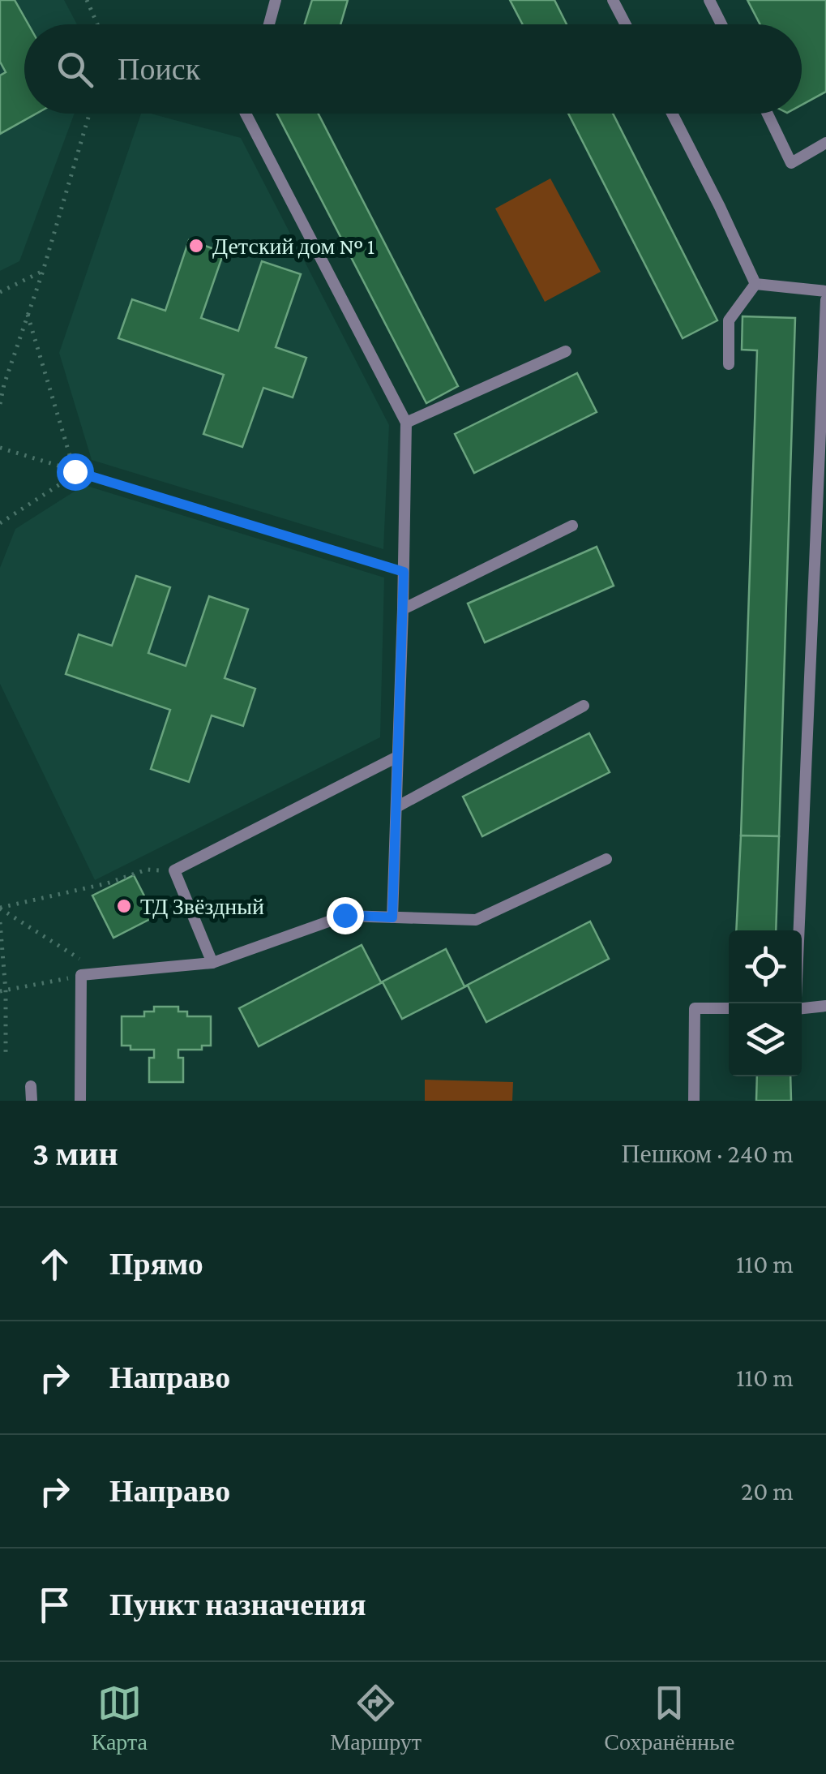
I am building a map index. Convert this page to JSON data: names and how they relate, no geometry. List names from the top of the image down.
{
  "places": ["Детский дом № 1", "ТД Звёздный"],
  "page": {
    "search": "Поиск",
    "heading": ["3 мин", "Пешком · 240 m"],
    "list": [
      ["Прямо", "110 m"],
      ["Направо", "110 m"],
      ["Направо", "20 m"],
      "Пункт назначения"
    ],
    "nav": ["Карта", "Маршрут", "Сохранённые"]
  }
}
